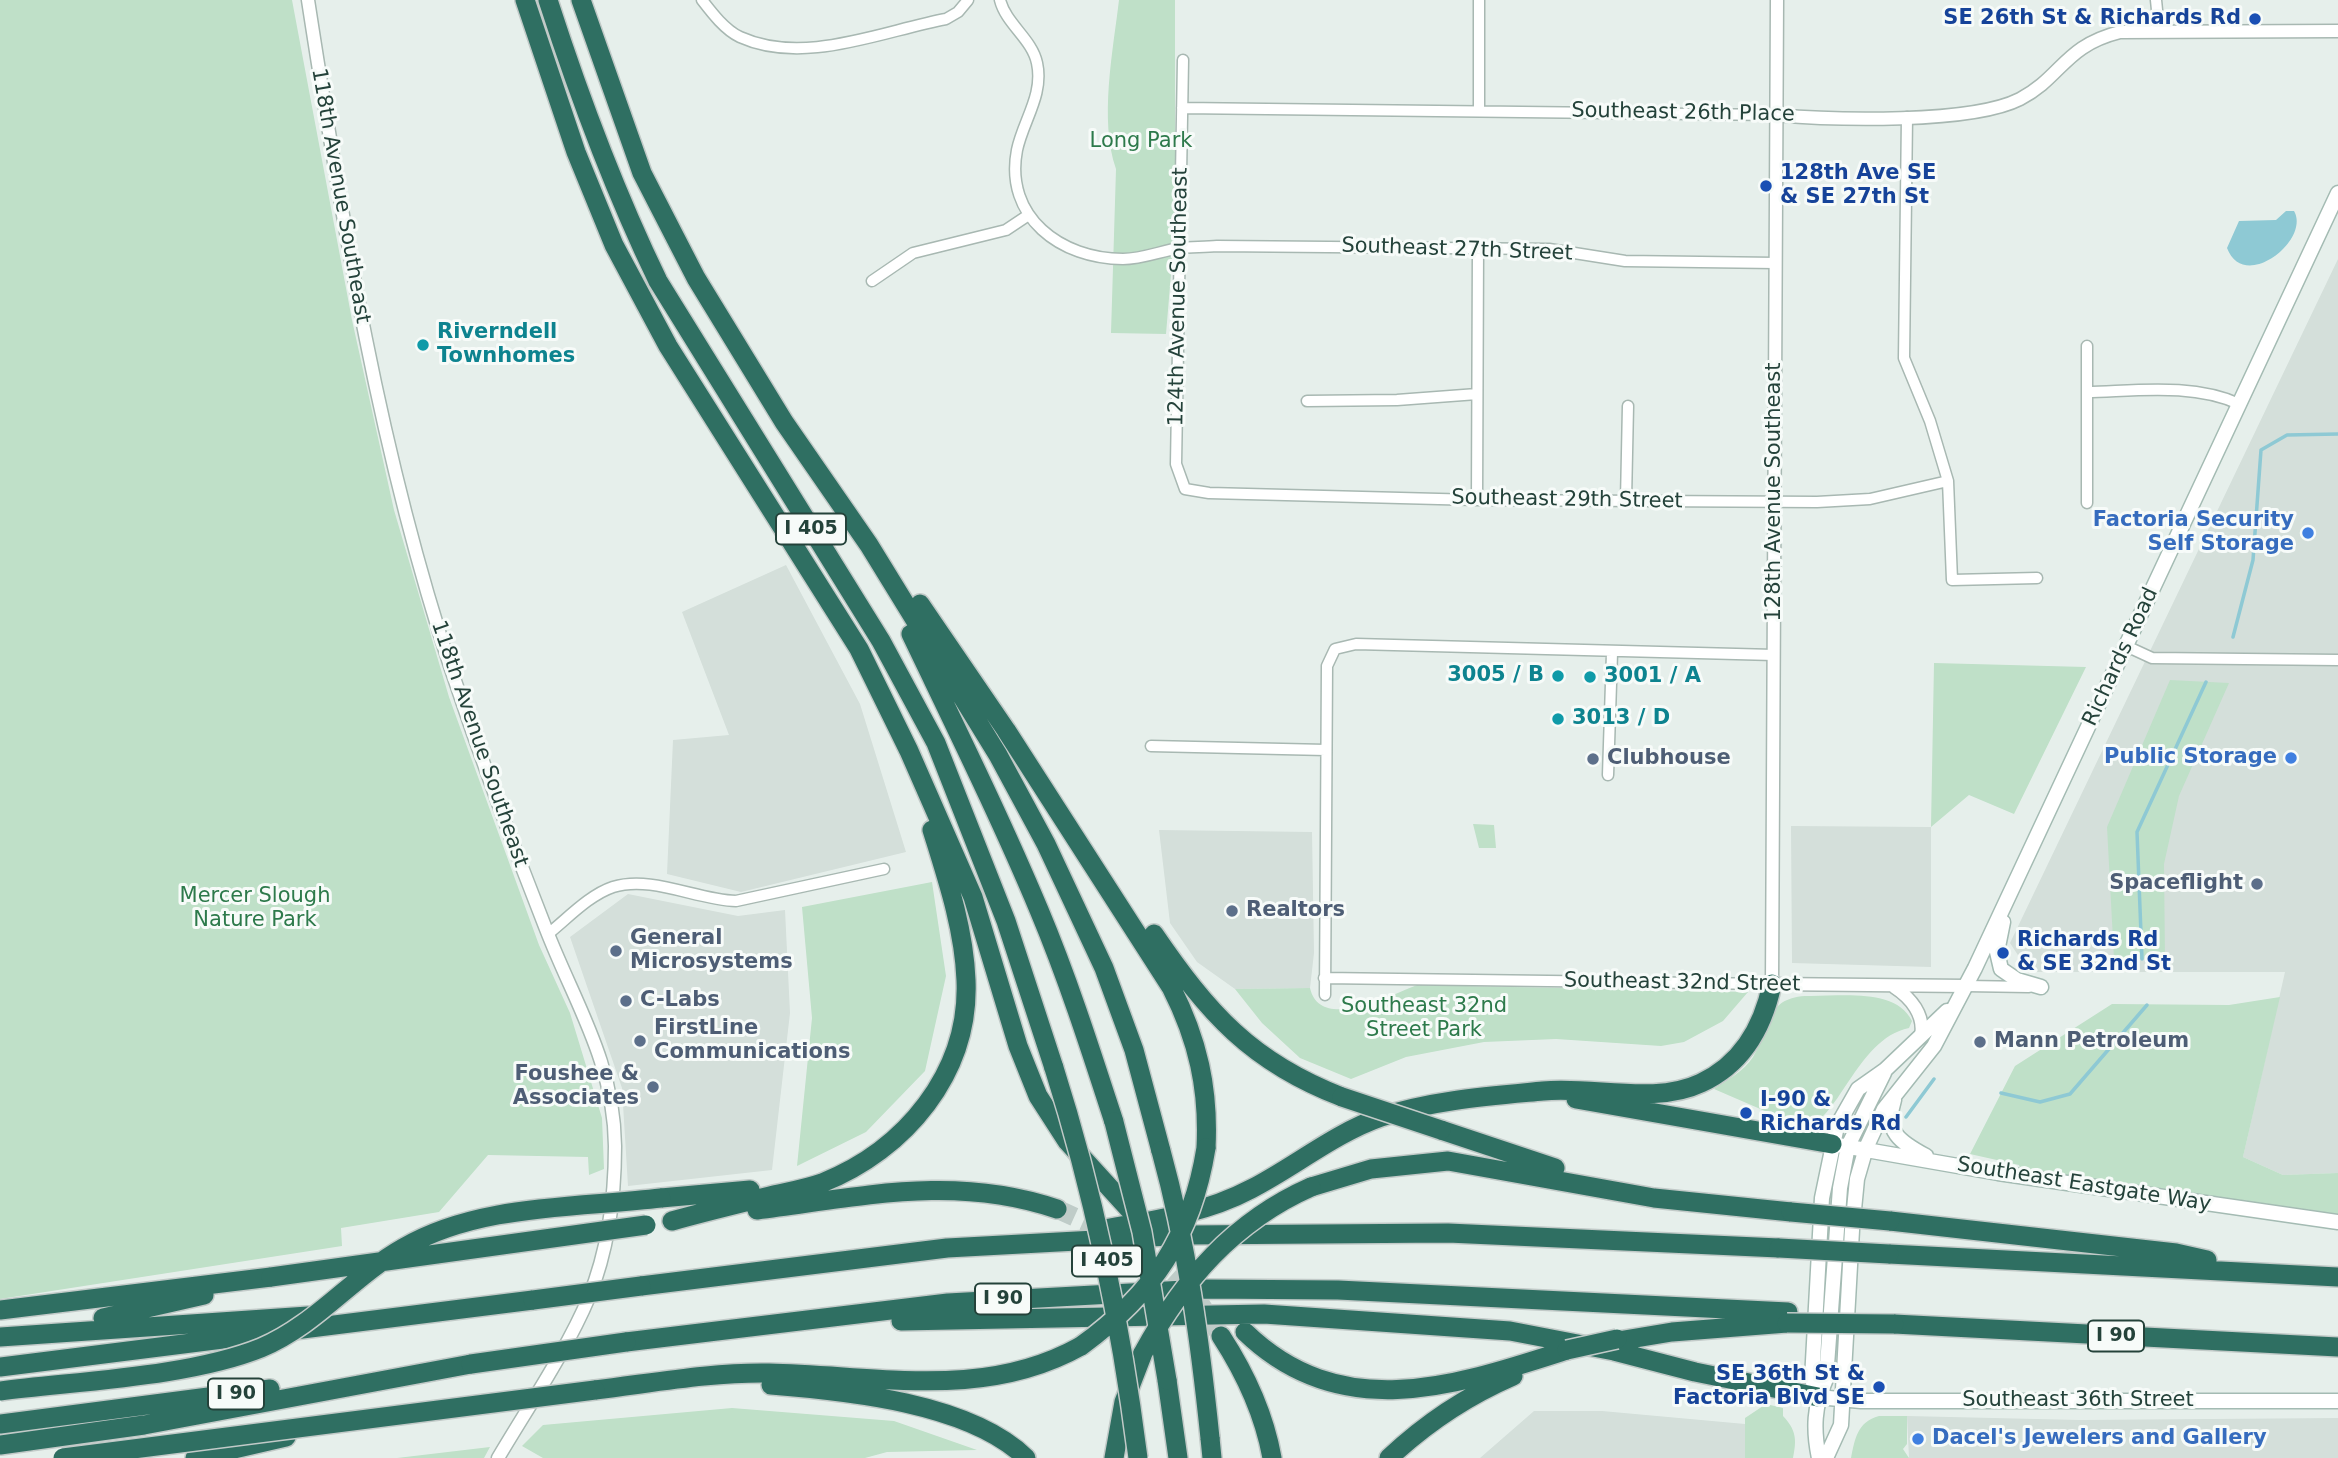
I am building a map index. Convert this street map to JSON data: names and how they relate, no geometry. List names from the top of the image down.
{
  "streets": {
    "highway": ["I 405", "I 90"],
    "main road": ["Richards Road", "Southeast Eastgate Way", "Southeast 36th Street"],
    "street": [
      "Southeast 26th Place",
      "118th Avenue Southeast",
      "Southeast 27th Street",
      "124th Avenue Southeast",
      "128th Avenue Southeast",
      "Southeast 29th Street",
      "Southeast 32nd Street"
    ]
  },
  "crossings": [
    ["Southeast 26th Place", "124th Avenue Southeast"],
    ["Southeast 26th Place", "128th Avenue Southeast"],
    ["Southeast 27th Street", "124th Avenue Southeast"],
    ["Southeast 27th Street", "128th Avenue Southeast"],
    ["124th Avenue Southeast", "Southeast 29th Street"],
    ["128th Avenue Southeast", "Southeast 29th Street"],
    ["128th Avenue Southeast", "Southeast 32nd Street"],
    ["Richards Road", "Southeast 32nd Street"],
    ["Richards Road", "Southeast Eastgate Way"],
    ["Richards Road", "Southeast 36th Street"]
  ],
  "parks": ["Long Park", "Mercer Slough Nature Park", "Southeast 32nd Street Park"],
  "places": [
    "SE 26th St & Richards Rd",
    "128th Ave SE & SE 27th St",
    "Riverndell Townhomes",
    "Factoria Security Self Storage",
    "3005 / B",
    "3001 / A",
    "3013 / D",
    "Public Storage",
    "Clubhouse",
    "Spaceflight",
    "Realtors",
    "General Microsystems",
    "Richards Rd & SE 32nd St",
    "C-Labs",
    "FirstLine Communications",
    "Mann Petroleum",
    "Foushee & Associates",
    "I-90 & Richards Rd",
    "SE 36th St & Factoria Blvd SE",
    "Dacel's Jewelers and Gallery"
  ]
}
